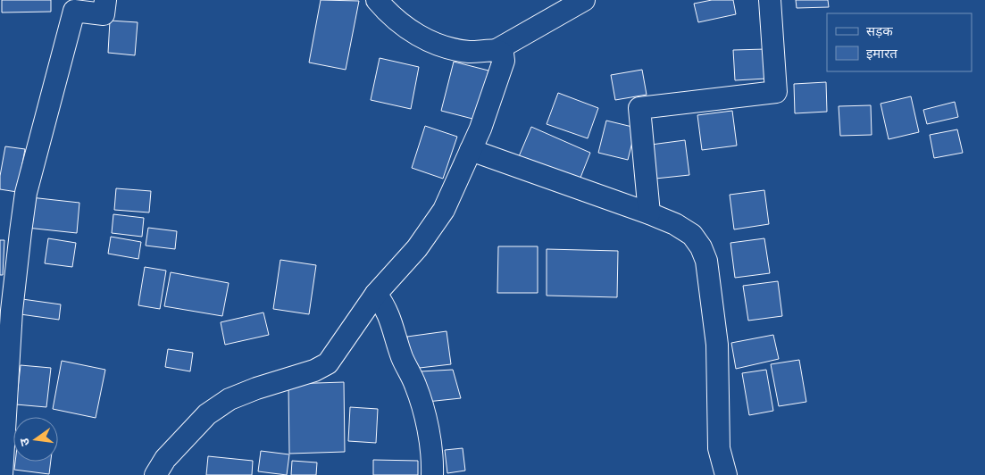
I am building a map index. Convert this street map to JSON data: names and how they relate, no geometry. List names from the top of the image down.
{
  "legend": ["सड़क", "इमारत"],
  "north": "left"
}
